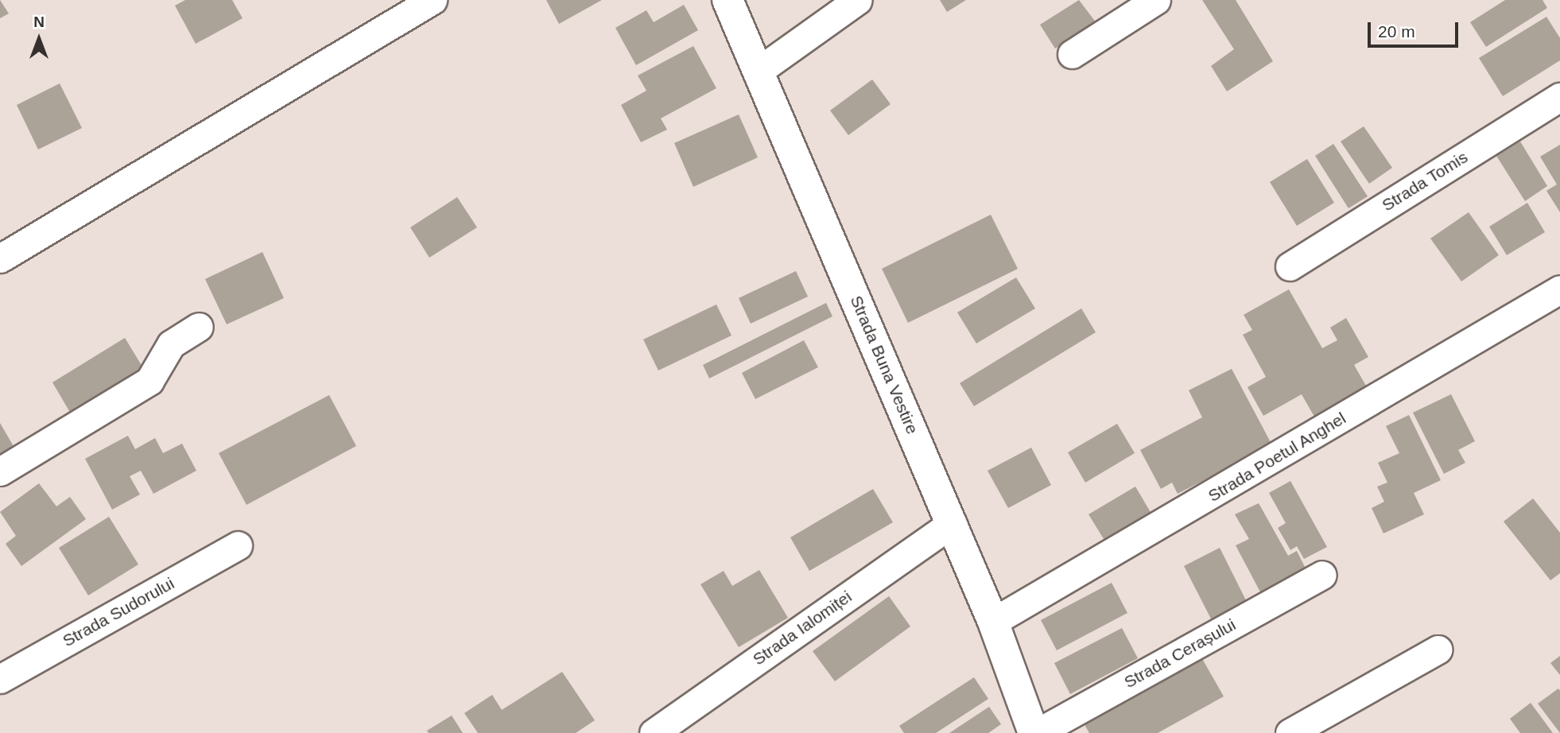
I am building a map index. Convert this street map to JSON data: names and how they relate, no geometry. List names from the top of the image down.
{
  "streets": {
    "street": [
      "Strada Tomis",
      "Strada Buna Vestire",
      "Strada Poetul Anghel",
      "Strada Sudorului",
      "Strada Ialomiței",
      "Strada Cerașului"
    ]
  },
  "crossings": [
    ["Strada Buna Vestire", "Strada Poetul Anghel"],
    ["Strada Buna Vestire", "Strada Ialomiței"],
    ["Strada Buna Vestire", "Strada Cerașului"]
  ],
  "scale_bar": "20 m",
  "north": "top"
}
